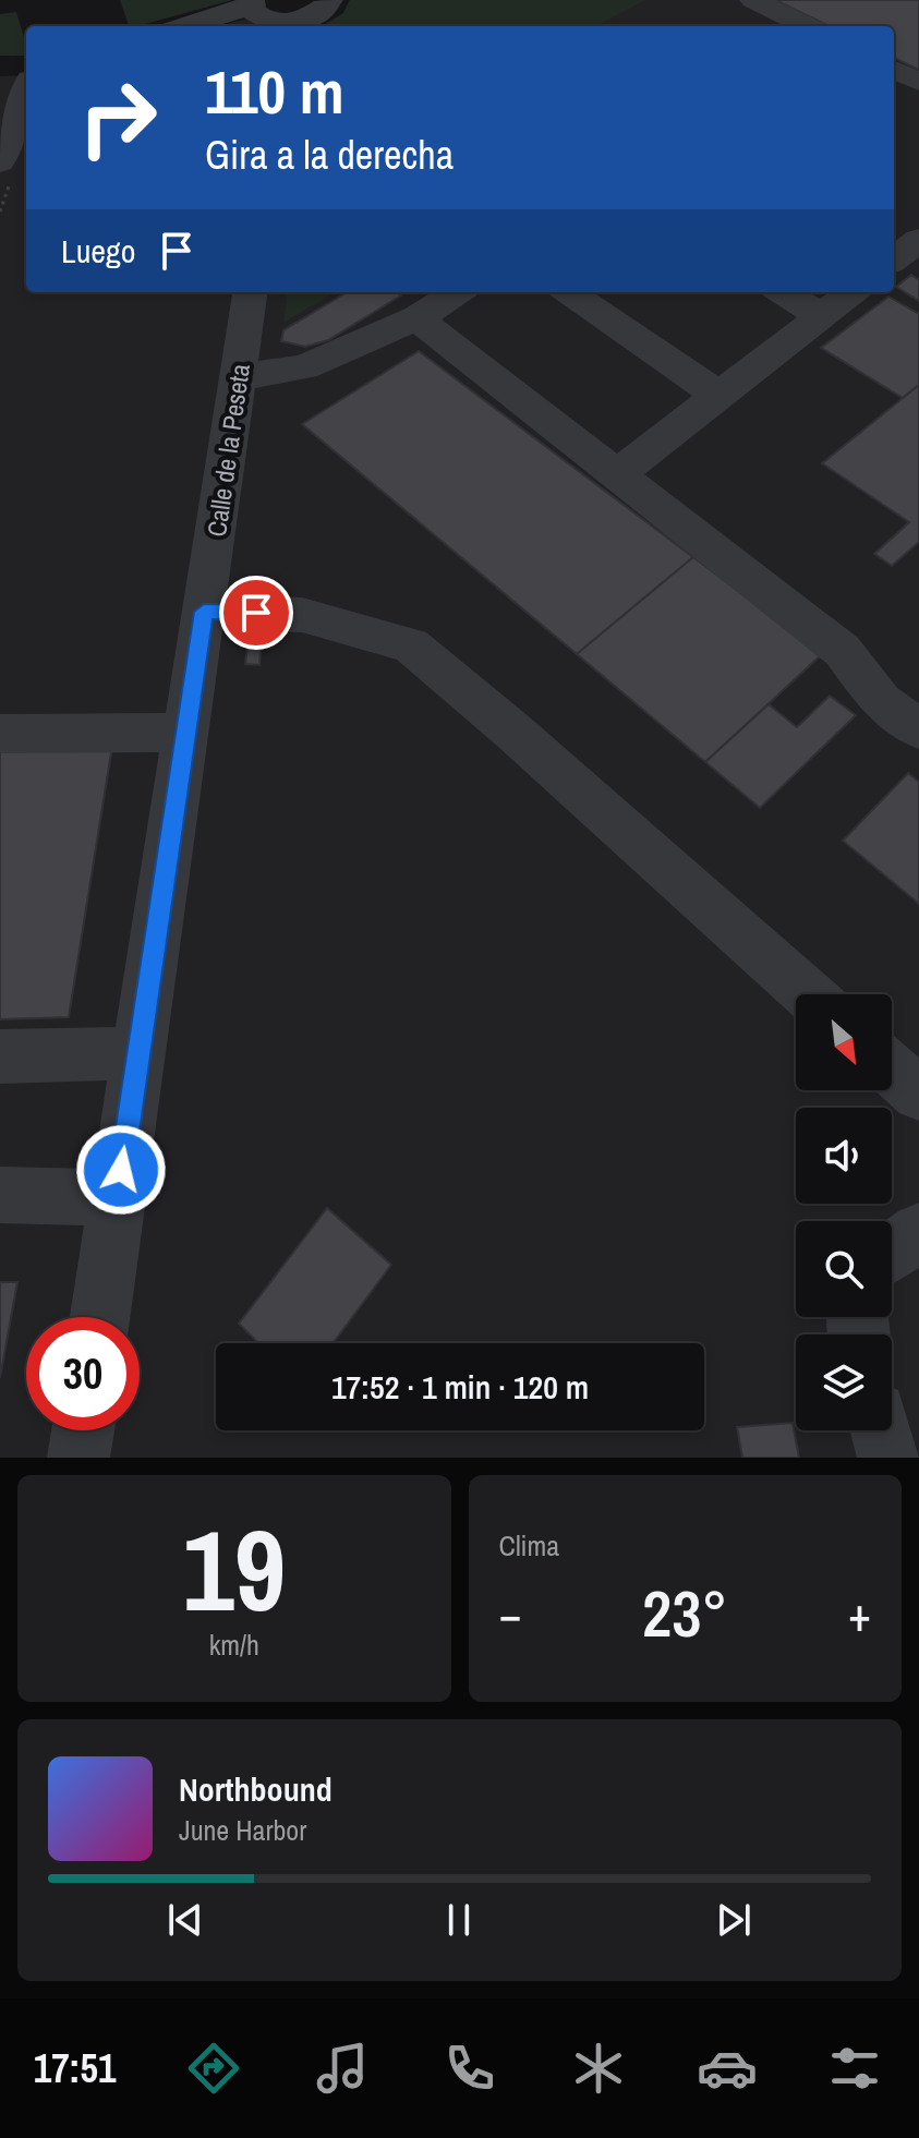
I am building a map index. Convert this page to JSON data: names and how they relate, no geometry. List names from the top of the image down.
{
  "streets": {
    "street": ["Calle de la Peseta"]
  },
  "north": "bottom right",
  "page": {
    "turn": ["110 m", "Gira a la derecha"],
    "then": "Luego",
    "limit": "30",
    "trip": "17:52 · 1 min · 120 m",
    "tile": [
      ["19", "km/h"],
      "Clima"
    ],
    "heat": ["−", "23°", "+"],
    "song": ["Northbound", "June Harbor"],
    "tabs": "17:51"
  }
}
